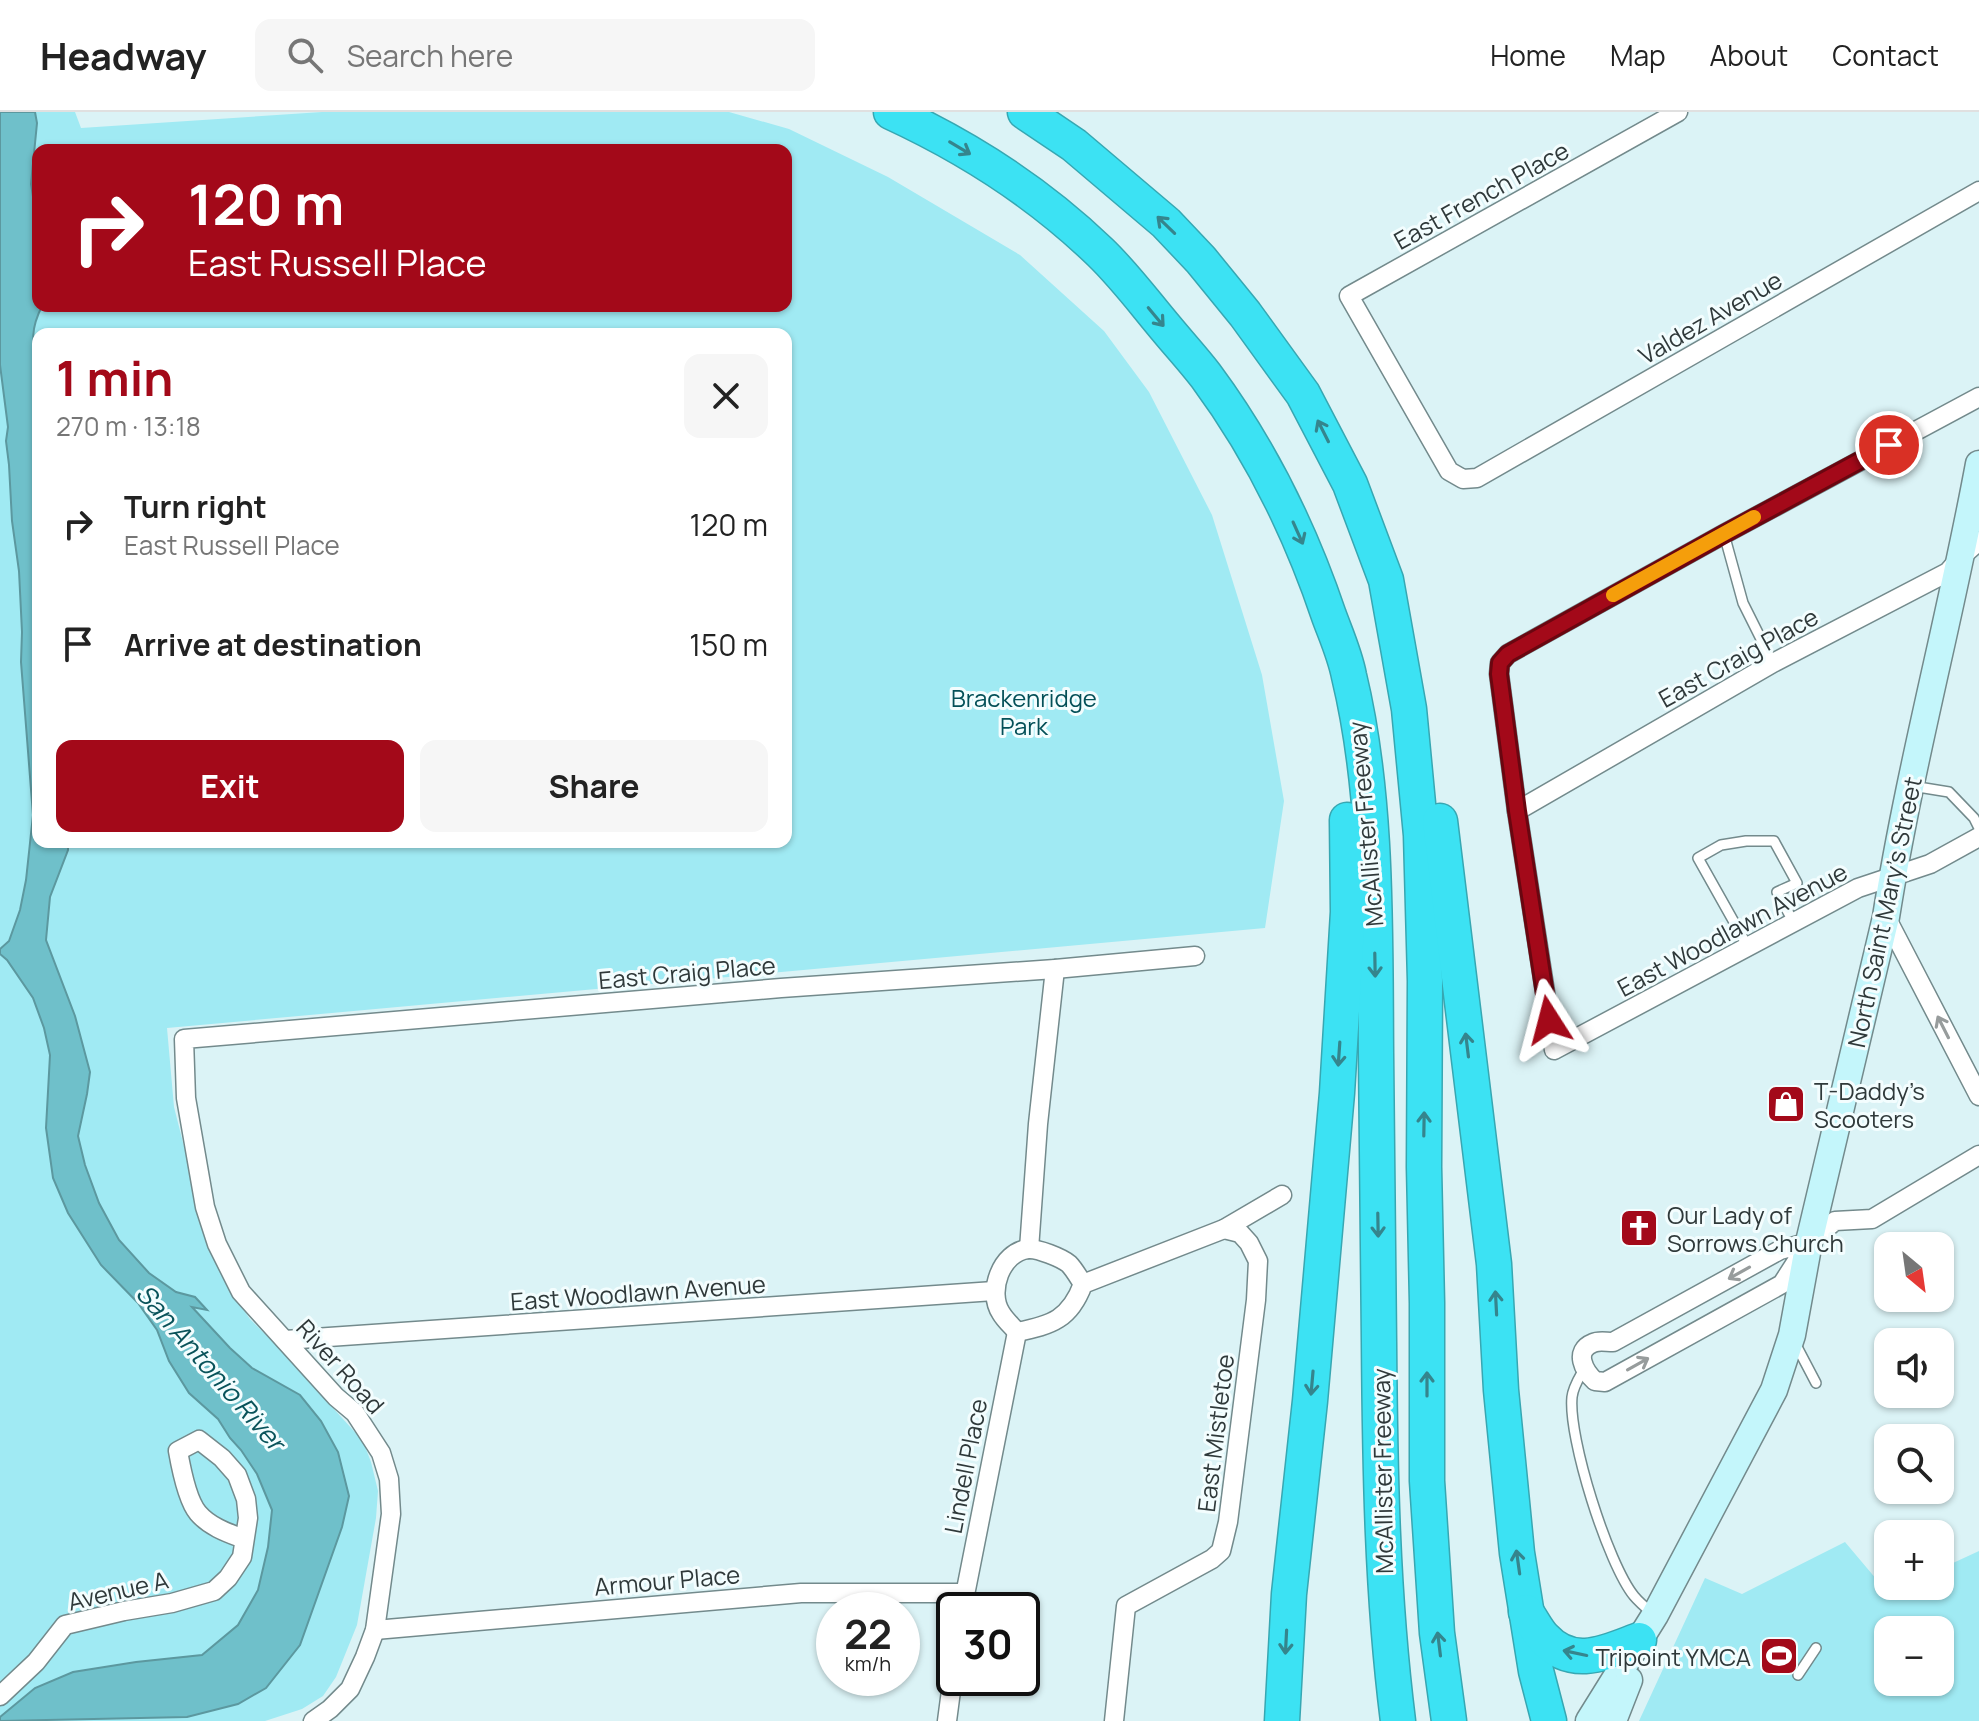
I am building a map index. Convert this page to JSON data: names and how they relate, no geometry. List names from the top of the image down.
{
  "streets": {
    "highway": ["McAllister Freeway"],
    "main road": ["North Saint Mary's Street"],
    "street": [
      "East French Place",
      "Valdez Avenue",
      "East Craig Place",
      "East Woodlawn Avenue",
      "River Road",
      "East Mistletoe",
      "Lindell Place",
      "Armour Place",
      "Avenue A"
    ]
  },
  "crossings": [
    ["East French Place", "Valdez Avenue"],
    ["East Craig Place", "North Saint Mary's Street"],
    ["East Craig Place", "East Woodlawn Avenue"],
    ["East Craig Place", "River Road"],
    ["North Saint Mary's Street", "East Woodlawn Avenue"],
    ["East Woodlawn Avenue", "River Road"],
    ["East Woodlawn Avenue", "Lindell Place"],
    ["River Road", "Armour Place"]
  ],
  "water": ["San Antonio River"],
  "parks": ["Brackenridge Park"],
  "places": {
    "shop": ["T-Daddy’s Scooters"],
    "church": ["Our Lady of Sorrows Church"],
    "sports": ["Tripoint YMCA"]
  },
  "north": "bottom right",
  "page": {
    "header": "Headway",
    "search": "Search here",
    "nav": [
      "Home",
      "Map",
      "About",
      "Contact"
    ],
    "turn": ["120 m", "East Russell Place"],
    "heading": ["1 min", "270 m · 13:18"],
    "list": [
      {
        "name": "Turn right",
        "note": "East Russell Place",
        "value": "120 m"
      },
      {
        "name": "Arrive at destination",
        "value": "150 m"
      }
    ],
    "buttons": ["Exit", "Share"],
    "map_buttons": ["+", "−"],
    "speed": "22 km/h",
    "limit": "30"
  }
}
